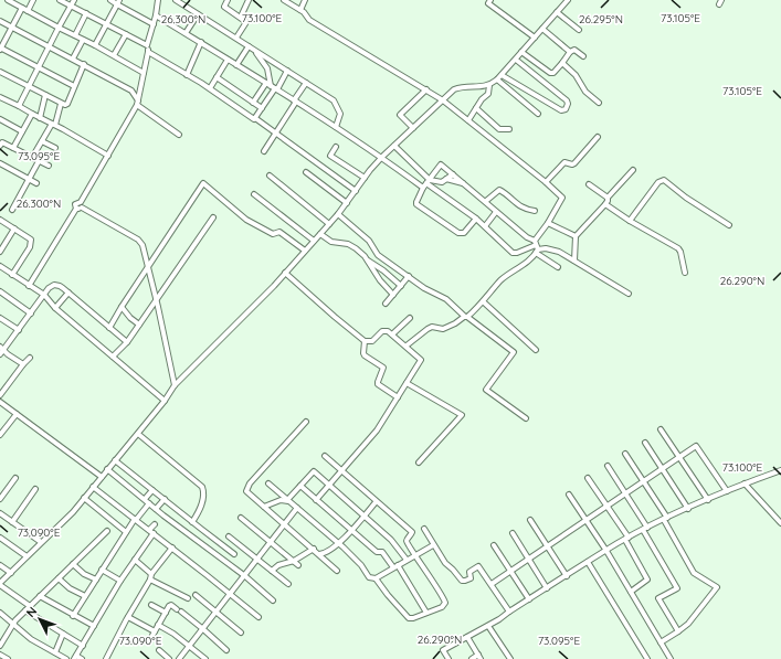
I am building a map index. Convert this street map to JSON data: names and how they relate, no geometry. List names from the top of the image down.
{
  "north": "top left",
  "coordinates": [
    "73.100°E",
    "73.105°E",
    "26.295°N",
    "26.300°N",
    "73.095°E",
    "26.290°N",
    "73.090°E"
  ]
}
